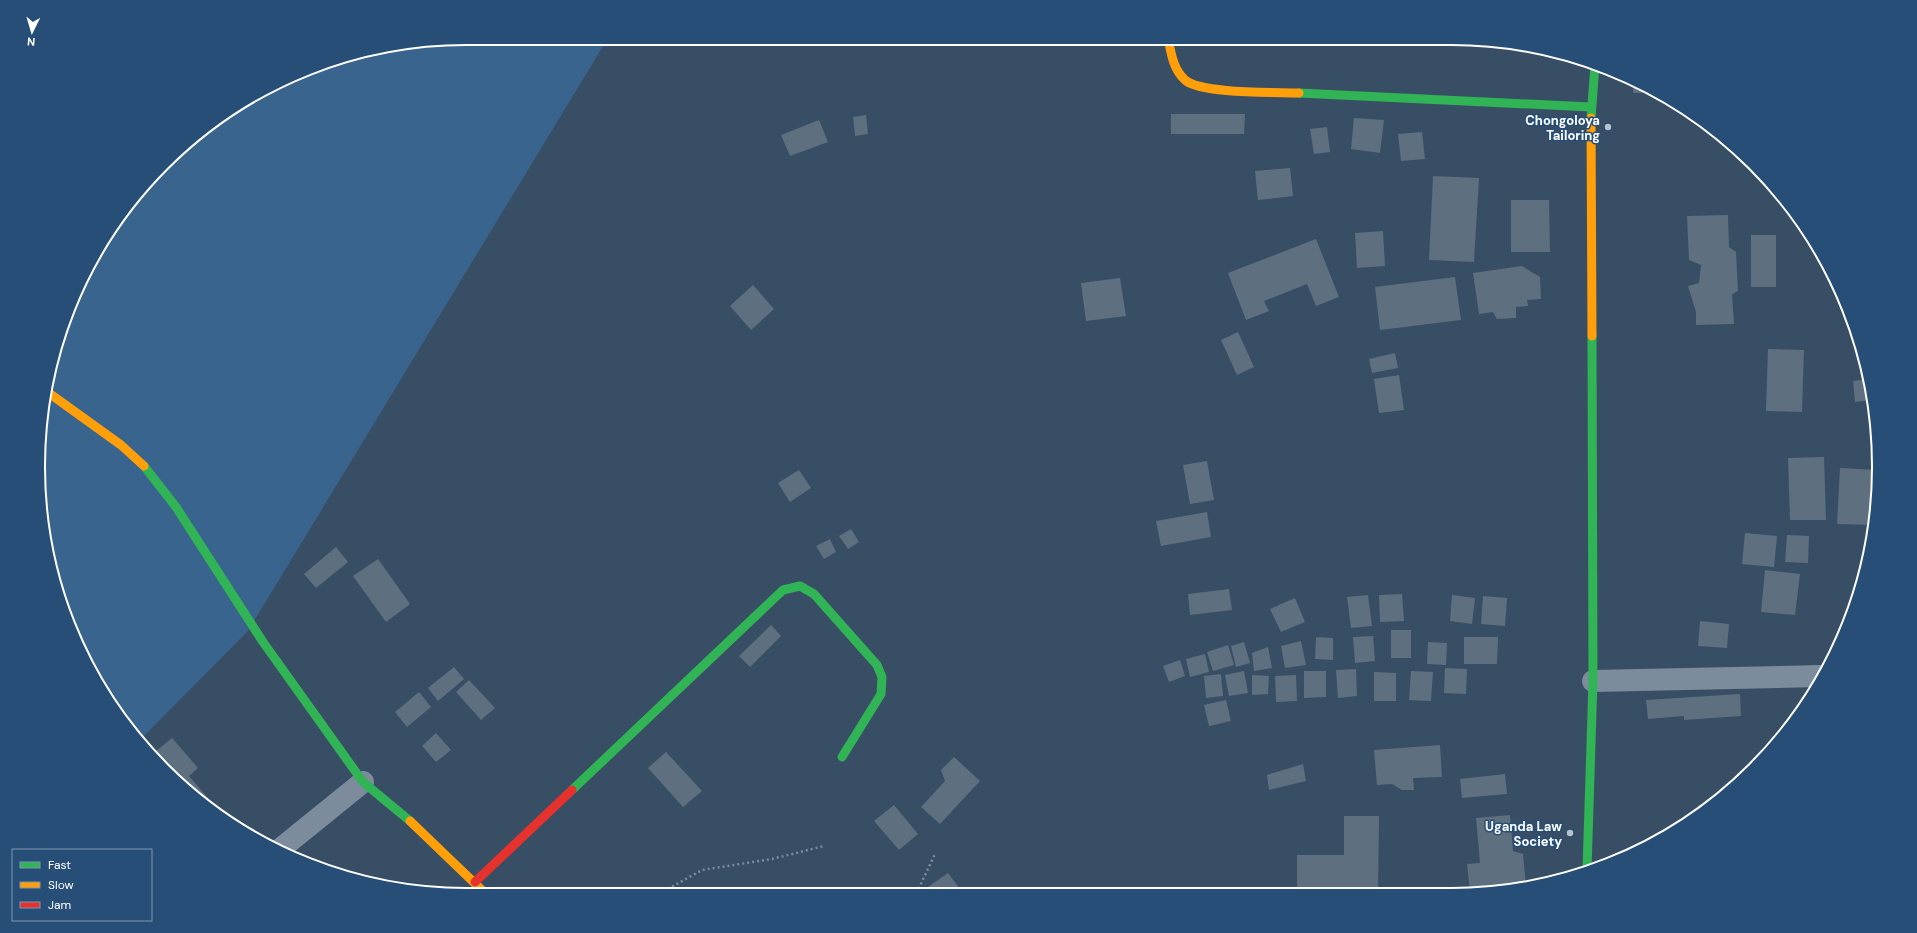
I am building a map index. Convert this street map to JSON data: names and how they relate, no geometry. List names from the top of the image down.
{
  "places": ["Chongoloya Tailoring", "Uganda Law Society"],
  "legend": ["Fast", "Slow", "Jam"],
  "north": "bottom"
}
